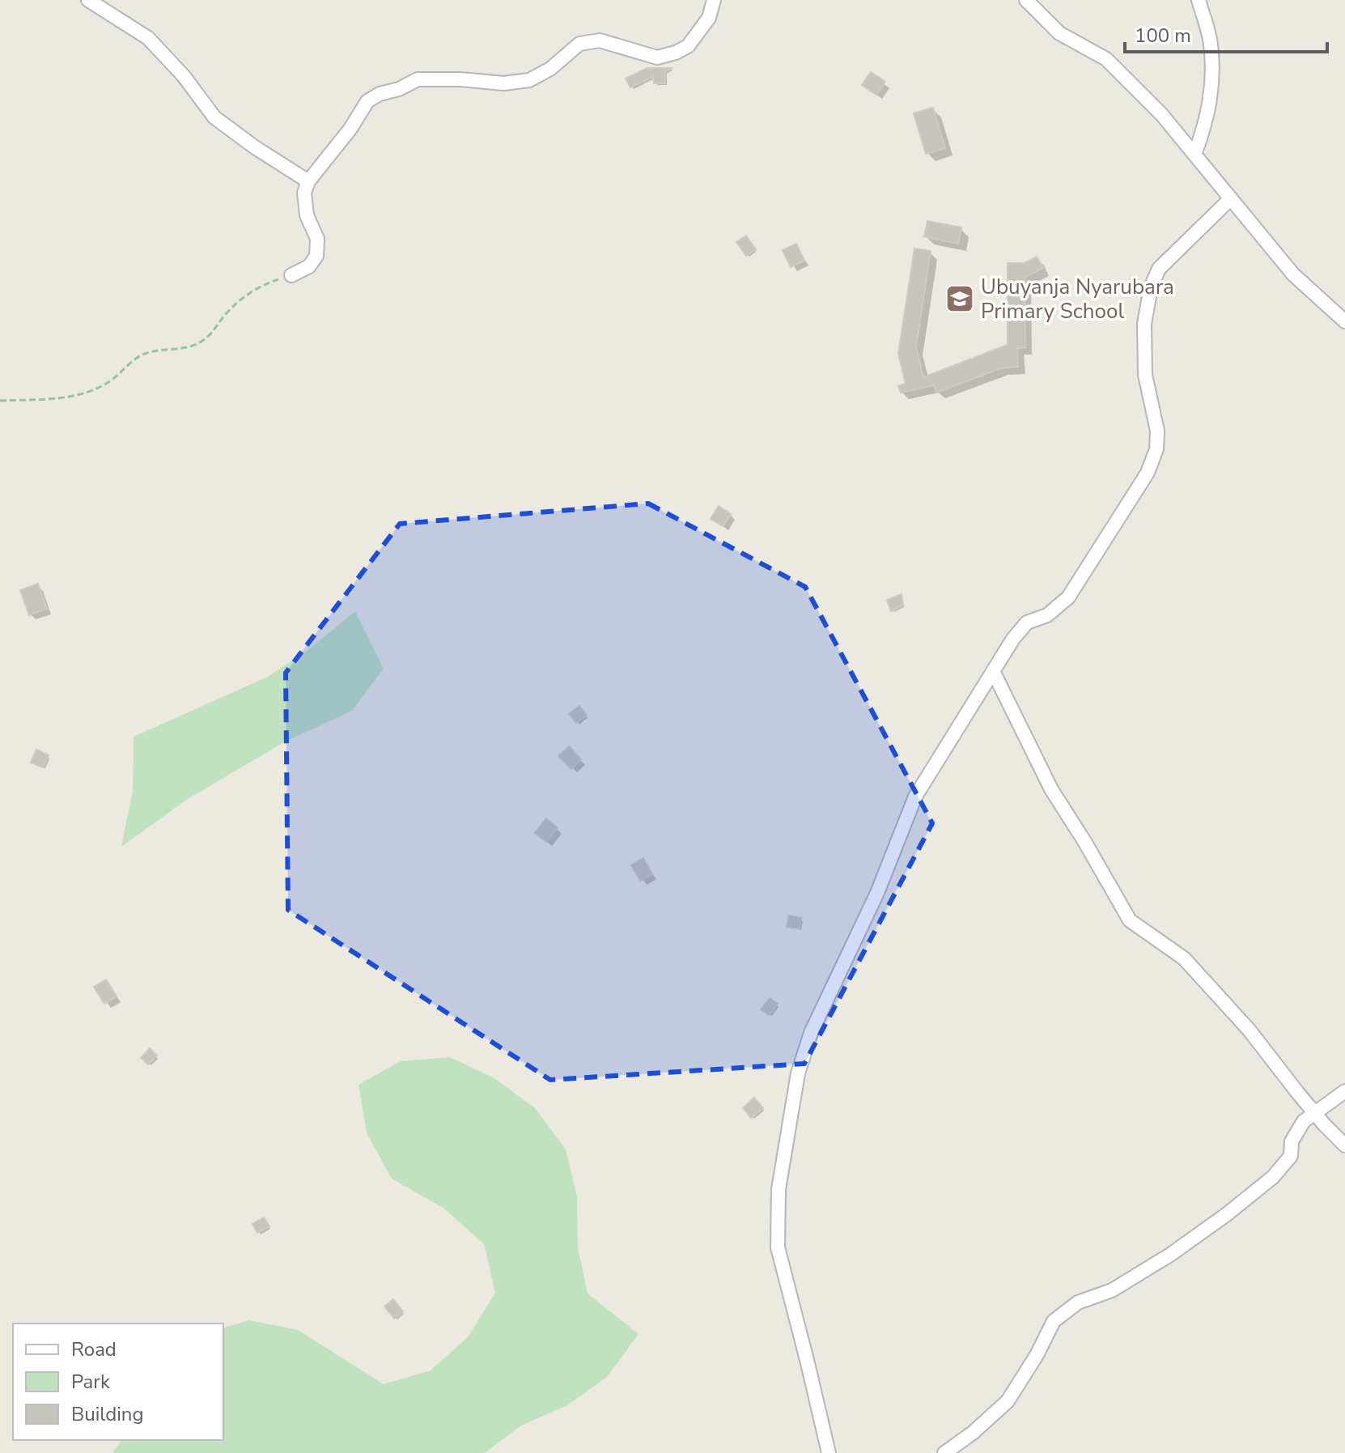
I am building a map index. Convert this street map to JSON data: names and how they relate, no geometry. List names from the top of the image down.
{
  "places": {
    "school or university": ["Ubuyanja Nyarubara Primary School"]
  },
  "legend": ["Road", "Park", "Building"],
  "scale_bar": "100 m"
}
